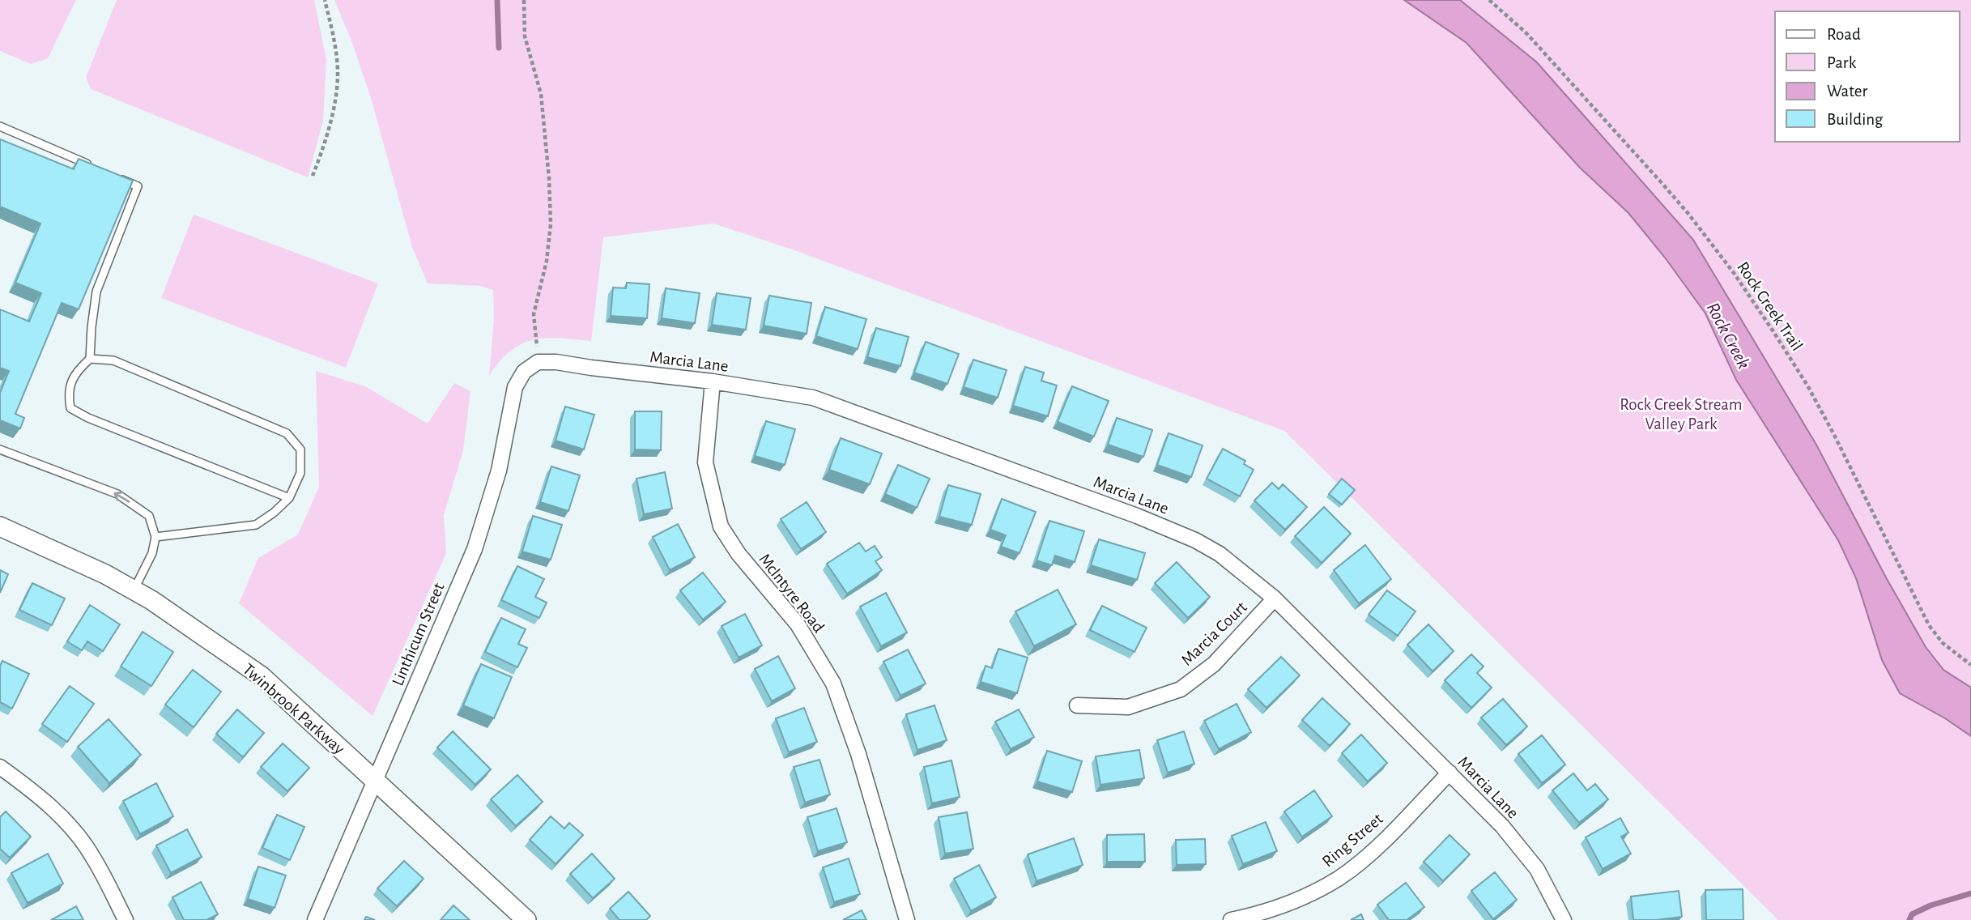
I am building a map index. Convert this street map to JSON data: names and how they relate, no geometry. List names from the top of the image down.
{
  "streets": {
    "street": [
      "Marcia Lane",
      "McIntyre Road",
      "Marcia Court",
      "Linthicum Street",
      "Twinbrook Parkway",
      "Ring Street"
    ],
    "path": ["Rock Creek Trail"]
  },
  "crossings": [
    ["Marcia Lane", "McIntyre Road"],
    ["Marcia Lane", "Marcia Court"],
    ["Marcia Lane", "Linthicum Street"],
    ["Marcia Lane", "Ring Street"],
    ["Linthicum Street", "Twinbrook Parkway"]
  ],
  "water": ["Rock Creek"],
  "parks": ["Rock Creek Stream Valley Park"],
  "legend": [
    "Road",
    "Park",
    "Water",
    "Building"
  ]
}
